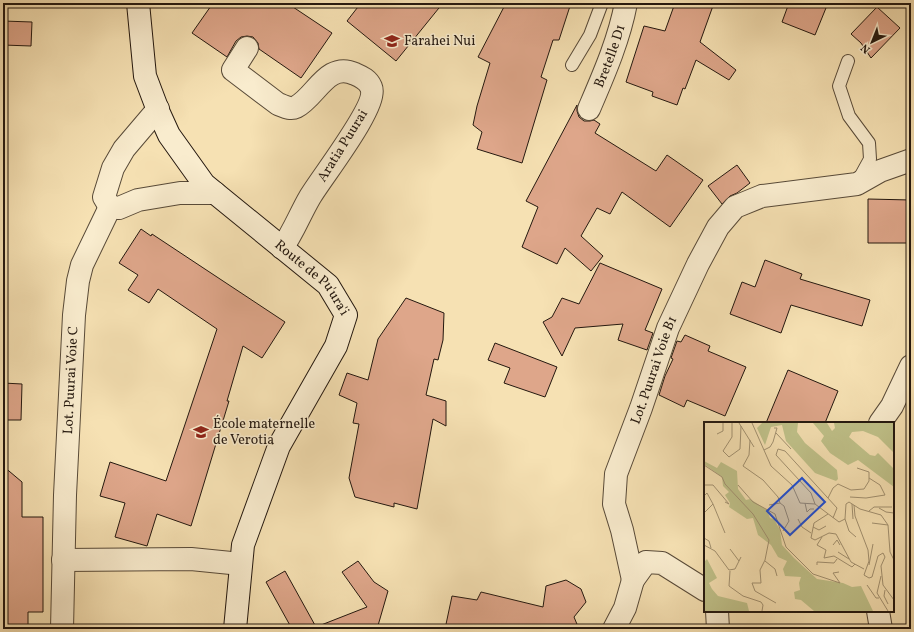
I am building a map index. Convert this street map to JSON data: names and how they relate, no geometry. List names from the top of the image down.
{
  "streets": {
    "street": [
      "Bretelle D1",
      "Aratia Puurai",
      "Route de Pu'ura'i",
      "Lot. Puurai Voie B1",
      "Lot. Puurai Voie C"
    ]
  },
  "crossings": [
    ["Aratia Puurai", "Route de Pu'ura'i"]
  ],
  "places": {
    "school or university": ["Farahei Nui", "École maternelle de Verotia"]
  },
  "north": "bottom left"
}
